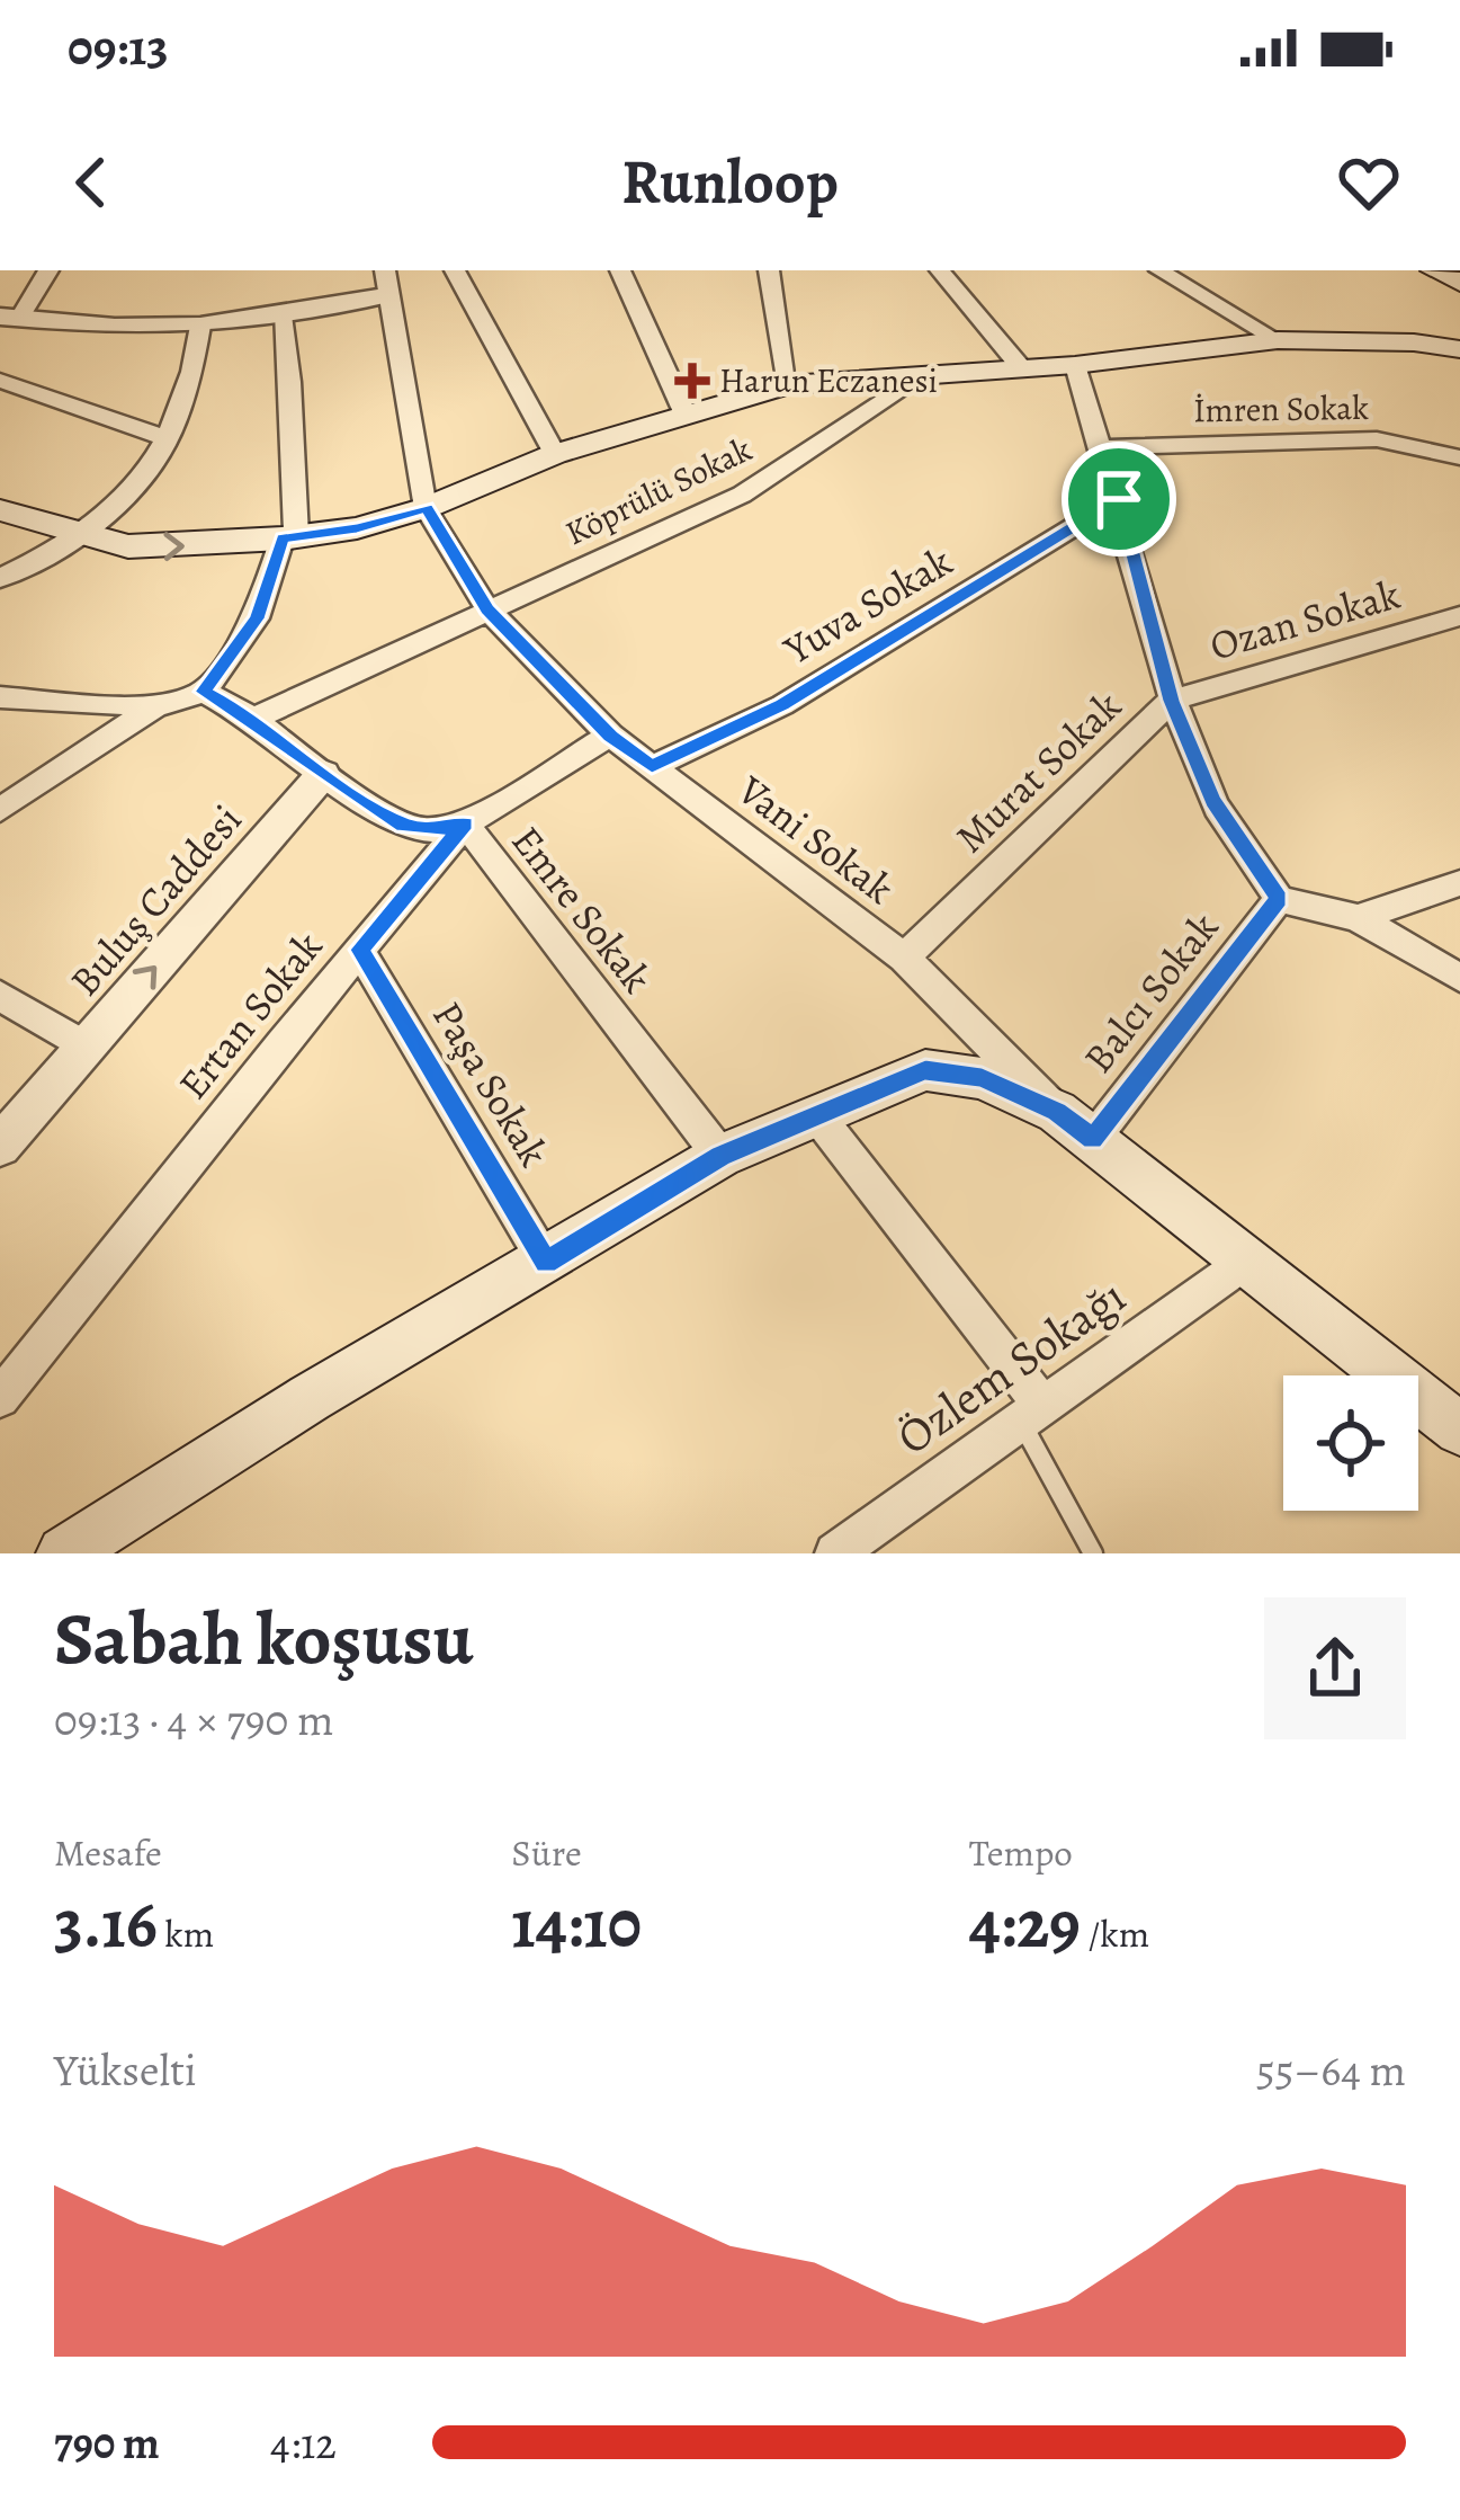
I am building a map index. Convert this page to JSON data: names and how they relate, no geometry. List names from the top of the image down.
{
  "streets": {
    "street": [
      "İmren Sokak",
      "Köprülü Sokak",
      "Yuva Sokak",
      "Ozan Sokak",
      "Murat Sokak",
      "Vani Sokak",
      "Buluş Caddesi",
      "Emre Sokak",
      "Balcı Sokak",
      "Ertan Sokak",
      "Paşa Sokak",
      "Özlem Sokağı"
    ]
  },
  "crossings": [
    ["Köprülü Sokak", "Vani Sokak"],
    ["Köprülü Sokak", "Emre Sokak"],
    ["Yuva Sokak", "Vani Sokak"],
    ["Ozan Sokak", "Murat Sokak"],
    ["Murat Sokak", "Vani Sokak"],
    ["Vani Sokak", "Balcı Sokak"],
    ["Vani Sokak", "Ertan Sokak"],
    ["Buluş Caddesi", "Emre Sokak"],
    ["Emre Sokak", "Ertan Sokak"],
    ["Ertan Sokak", "Paşa Sokak"]
  ],
  "places": {
    "health": ["Harun Eczanesi"]
  },
  "page": {
    "status": "09:13",
    "header": "Runloop",
    "heading": ["Sabah koşusu", "09:13 · 4 × 790 m"],
    "stats": [
      ["Mesafe", "3.16 km"],
      ["Süre", "14:10"],
      ["Tempo", "4:29 /km"]
    ],
    "chart": ["Yükselti", "55–64 m"],
    "list": [
      {
        "name": "790 m",
        "note": "4:12"
      }
    ]
  }
}
